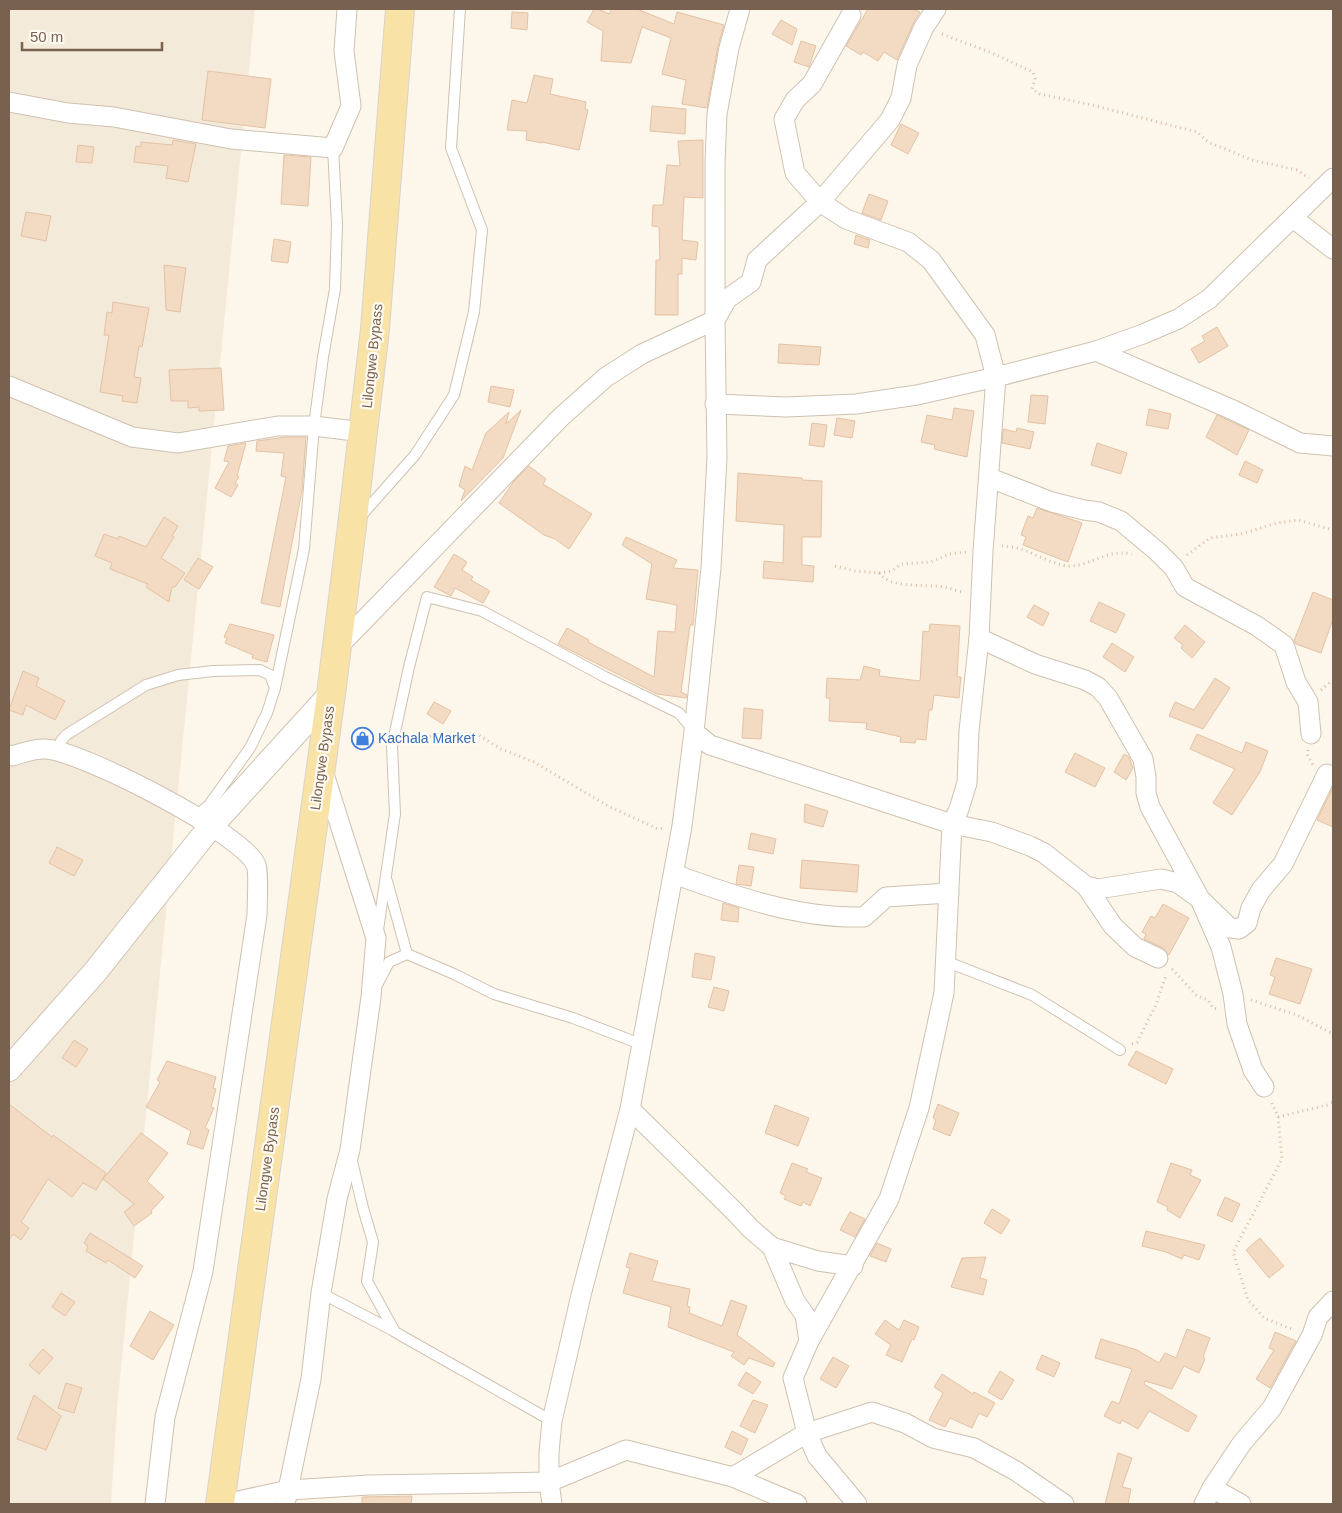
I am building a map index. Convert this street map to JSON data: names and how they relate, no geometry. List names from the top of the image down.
{
  "streets": {
    "main road": ["Lilongwe Bypass"]
  },
  "places": {
    "shop": ["Kachala Market"]
  },
  "scale_bar": "50 m"
}
